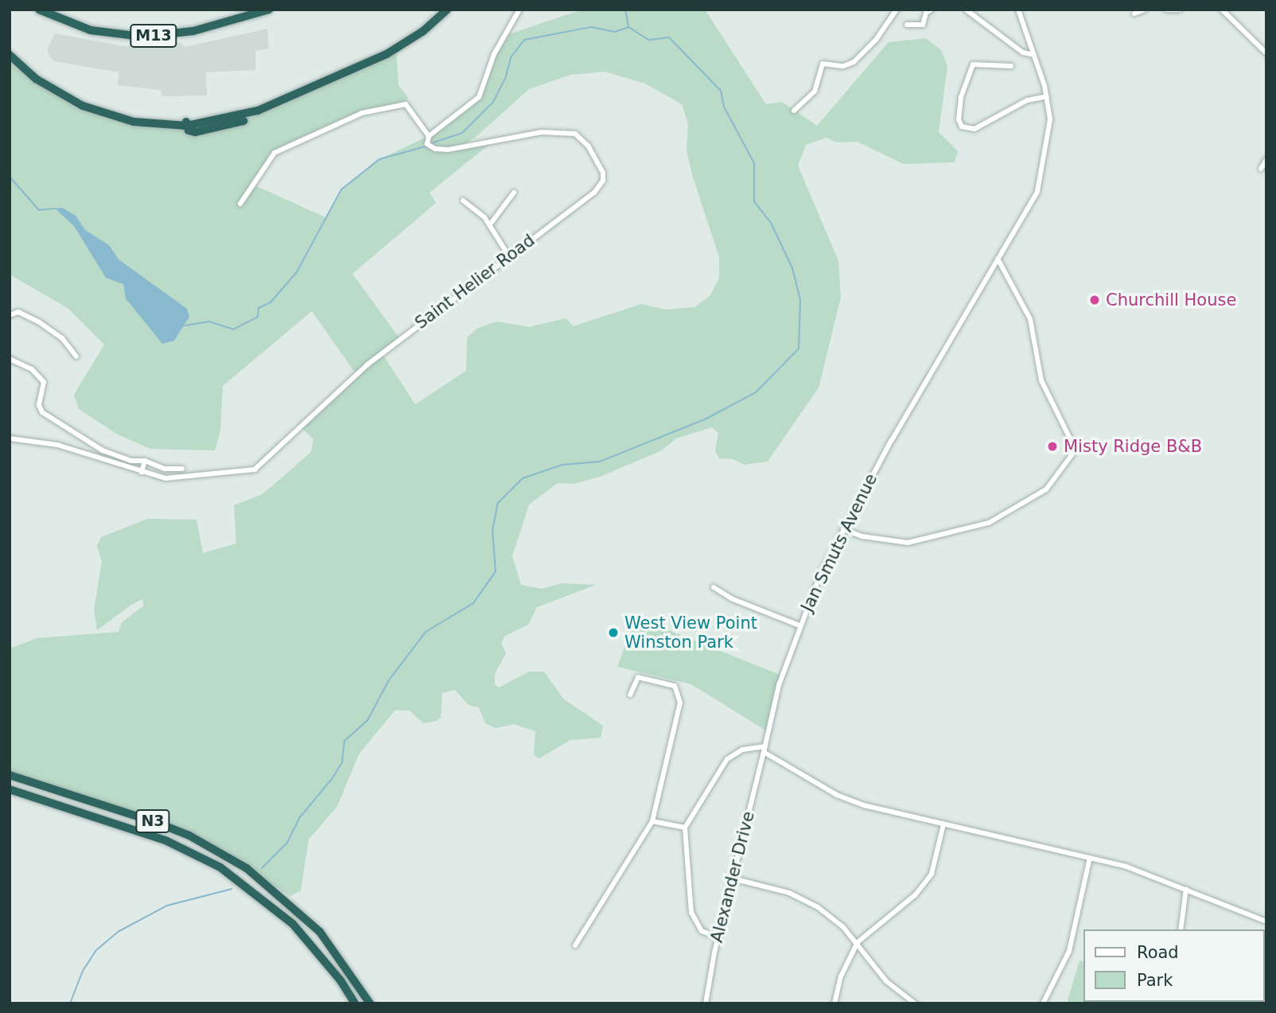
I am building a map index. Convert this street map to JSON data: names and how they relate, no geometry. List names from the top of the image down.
{
  "streets": {
    "highway": ["M13", "N3"],
    "street": ["Saint Helier Road", "Jan Smuts Avenue", "Alexander Drive"]
  },
  "crossings": [
    ["Jan Smuts Avenue", "Alexander Drive"]
  ],
  "places": ["Churchill House", "Misty Ridge B&B", "West View Point Winston Park"],
  "legend": ["Road", "Park"]
}
